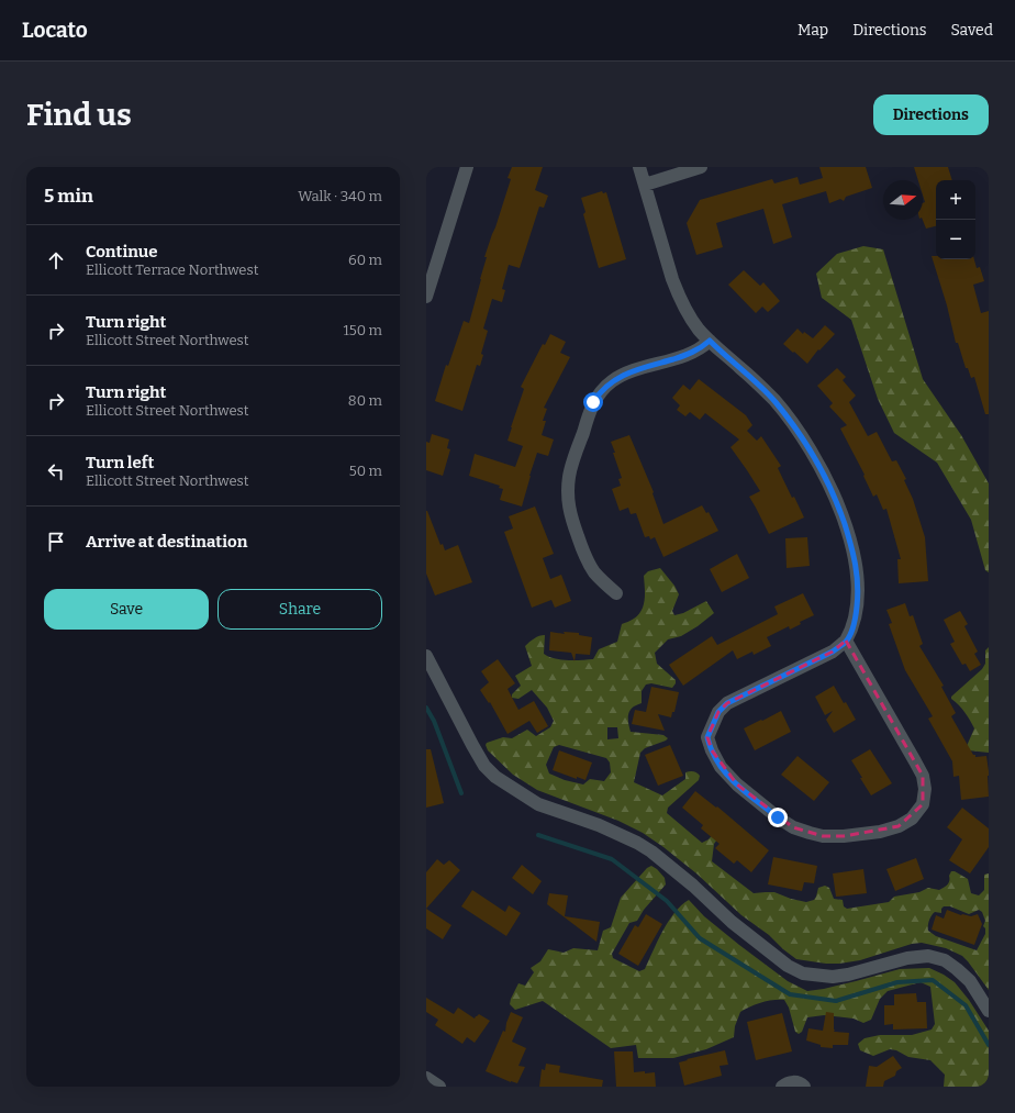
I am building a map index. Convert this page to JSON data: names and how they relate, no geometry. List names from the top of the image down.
{
  "north": "right",
  "page": {
    "header": "Locato",
    "nav": ["Map", "Directions", "Saved"],
    "buttons": [
      "Directions",
      ["Save", "Share"]
    ],
    "title": "Find us",
    "heading": ["5 min", "Walk · 340 m"],
    "map_buttons": ["+", "−"],
    "list": [
      ["Continue", "Ellicott Terrace Northwest", "60 m"],
      ["Turn right", "Ellicott Street Northwest", "150 m"],
      ["Turn right", "Ellicott Street Northwest", "80 m"],
      ["Turn left", "Ellicott Street Northwest", "50 m"],
      "Arrive at destination"
    ]
  }
}
